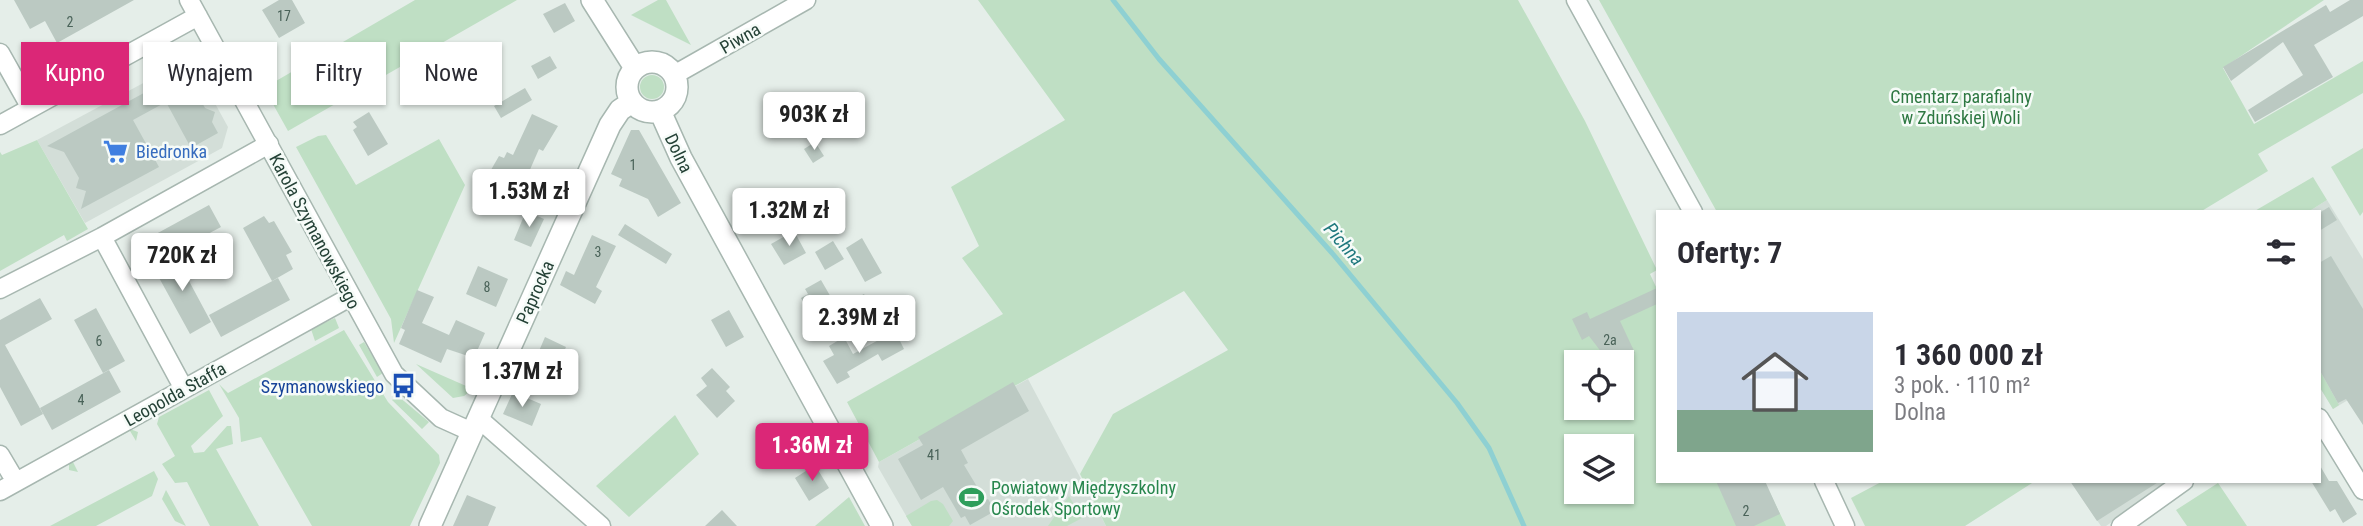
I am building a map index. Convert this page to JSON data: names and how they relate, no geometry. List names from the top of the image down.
{
  "streets": {
    "street": [
      "Piwna",
      "Dolna",
      "Karola Szymanowskiego",
      "Paprocka",
      "Leopolda Staffa"
    ]
  },
  "crossings": [
    ["Piwna", "Dolna"],
    ["Piwna", "Paprocka"],
    ["Dolna", "Paprocka"],
    ["Karola Szymanowskiego", "Paprocka"],
    ["Karola Szymanowskiego", "Leopolda Staffa"]
  ],
  "water": ["Pichna"],
  "parks": ["Cmentarz parafialny w Zduńskiej Woli"],
  "places": {
    "supermarket": ["Biedronka"],
    "bus stop": ["Szymanowskiego"],
    "sports": ["Powiatowy Międzyszkolny Ośrodek Sportowy"]
  },
  "house_numbers": [
    "17",
    "2",
    "1",
    "3",
    "8",
    "2a",
    "6",
    "4",
    "41",
    "2"
  ],
  "page": {
    "chip": [
      "Kupno",
      "Wynajem",
      "Filtry",
      "Nowe"
    ],
    "price": [
      "903K zł",
      "1.53M zł",
      "1.32M zł",
      "720K zł",
      "2.39M zł",
      "1.37M zł",
      "1.36M zł"
    ],
    "heading": "Oferty: 7",
    "list": [
      {
        "name": "1 360 000 zł",
        "note": "3 pok. · 110 m² · Dolna"
      }
    ]
  }
}
